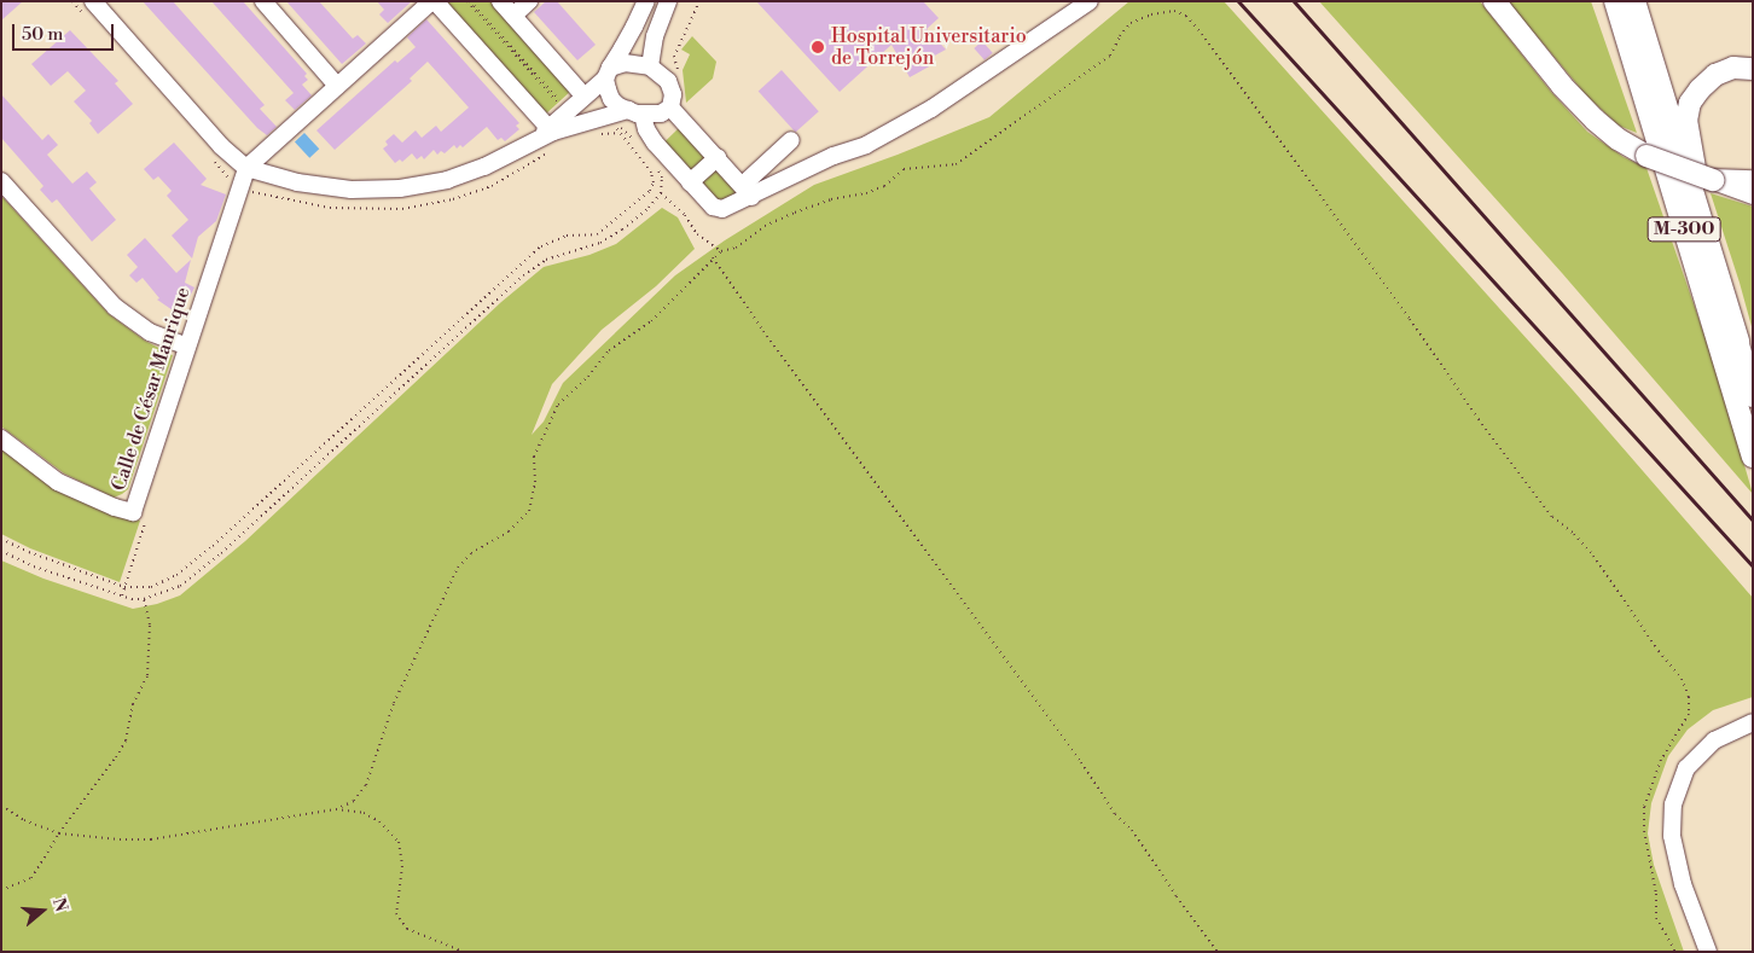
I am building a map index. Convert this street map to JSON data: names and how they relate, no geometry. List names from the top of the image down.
{
  "streets": {
    "highway": ["M-300"],
    "street": ["Calle de César Manrique"]
  },
  "places": ["Hospital Universitario de Torrejón"],
  "scale_bar": "50 m",
  "north": "right"
}
